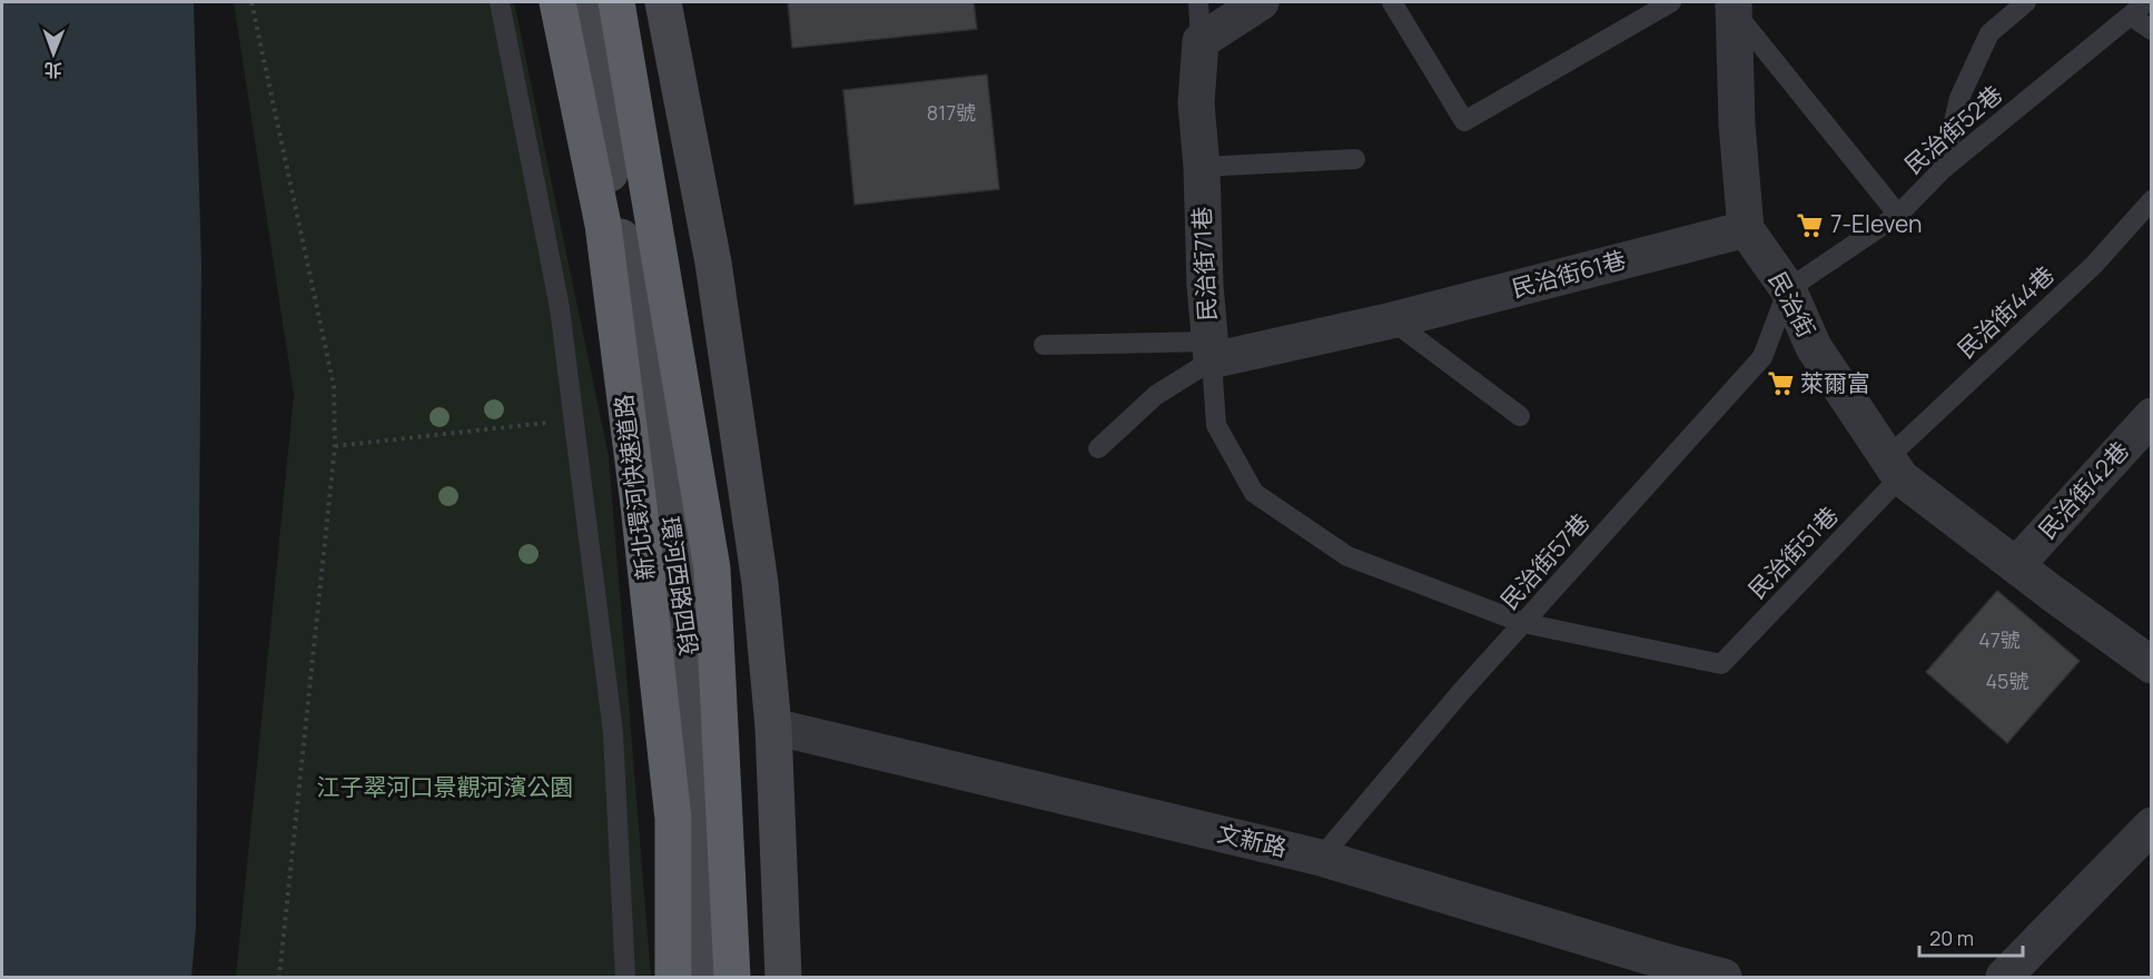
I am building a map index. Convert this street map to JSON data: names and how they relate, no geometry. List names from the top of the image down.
{
  "streets": {
    "highway": ["新北環河快速道路"],
    "main road": ["環河西路四段"],
    "street": [
      "民治街71巷",
      "民治街61巷",
      "民治街",
      "民治街42巷",
      "文新路"
    ],
    "lane": [
      "民治街52巷",
      "民治街44巷",
      "民治街51巷",
      "民治街57巷"
    ]
  },
  "crossings": [
    ["民治街52巷", "民治街"],
    ["民治街52巷", "民治街57巷"],
    ["民治街71巷", "民治街61巷"],
    ["民治街61巷", "民治街"],
    ["民治街", "民治街44巷"],
    ["民治街", "民治街42巷"],
    ["民治街", "民治街51巷"],
    ["民治街", "民治街57巷"],
    ["民治街44巷", "民治街51巷"],
    ["民治街51巷", "民治街57巷"],
    ["民治街57巷", "文新路"]
  ],
  "parks": ["江子翠河口景觀河濱公園"],
  "places": {
    "supermarket": ["7-Eleven", "萊爾富"]
  },
  "house_numbers": ["817號", "47號", "45號"],
  "scale_bar": "20 m",
  "north": "bottom"
}
